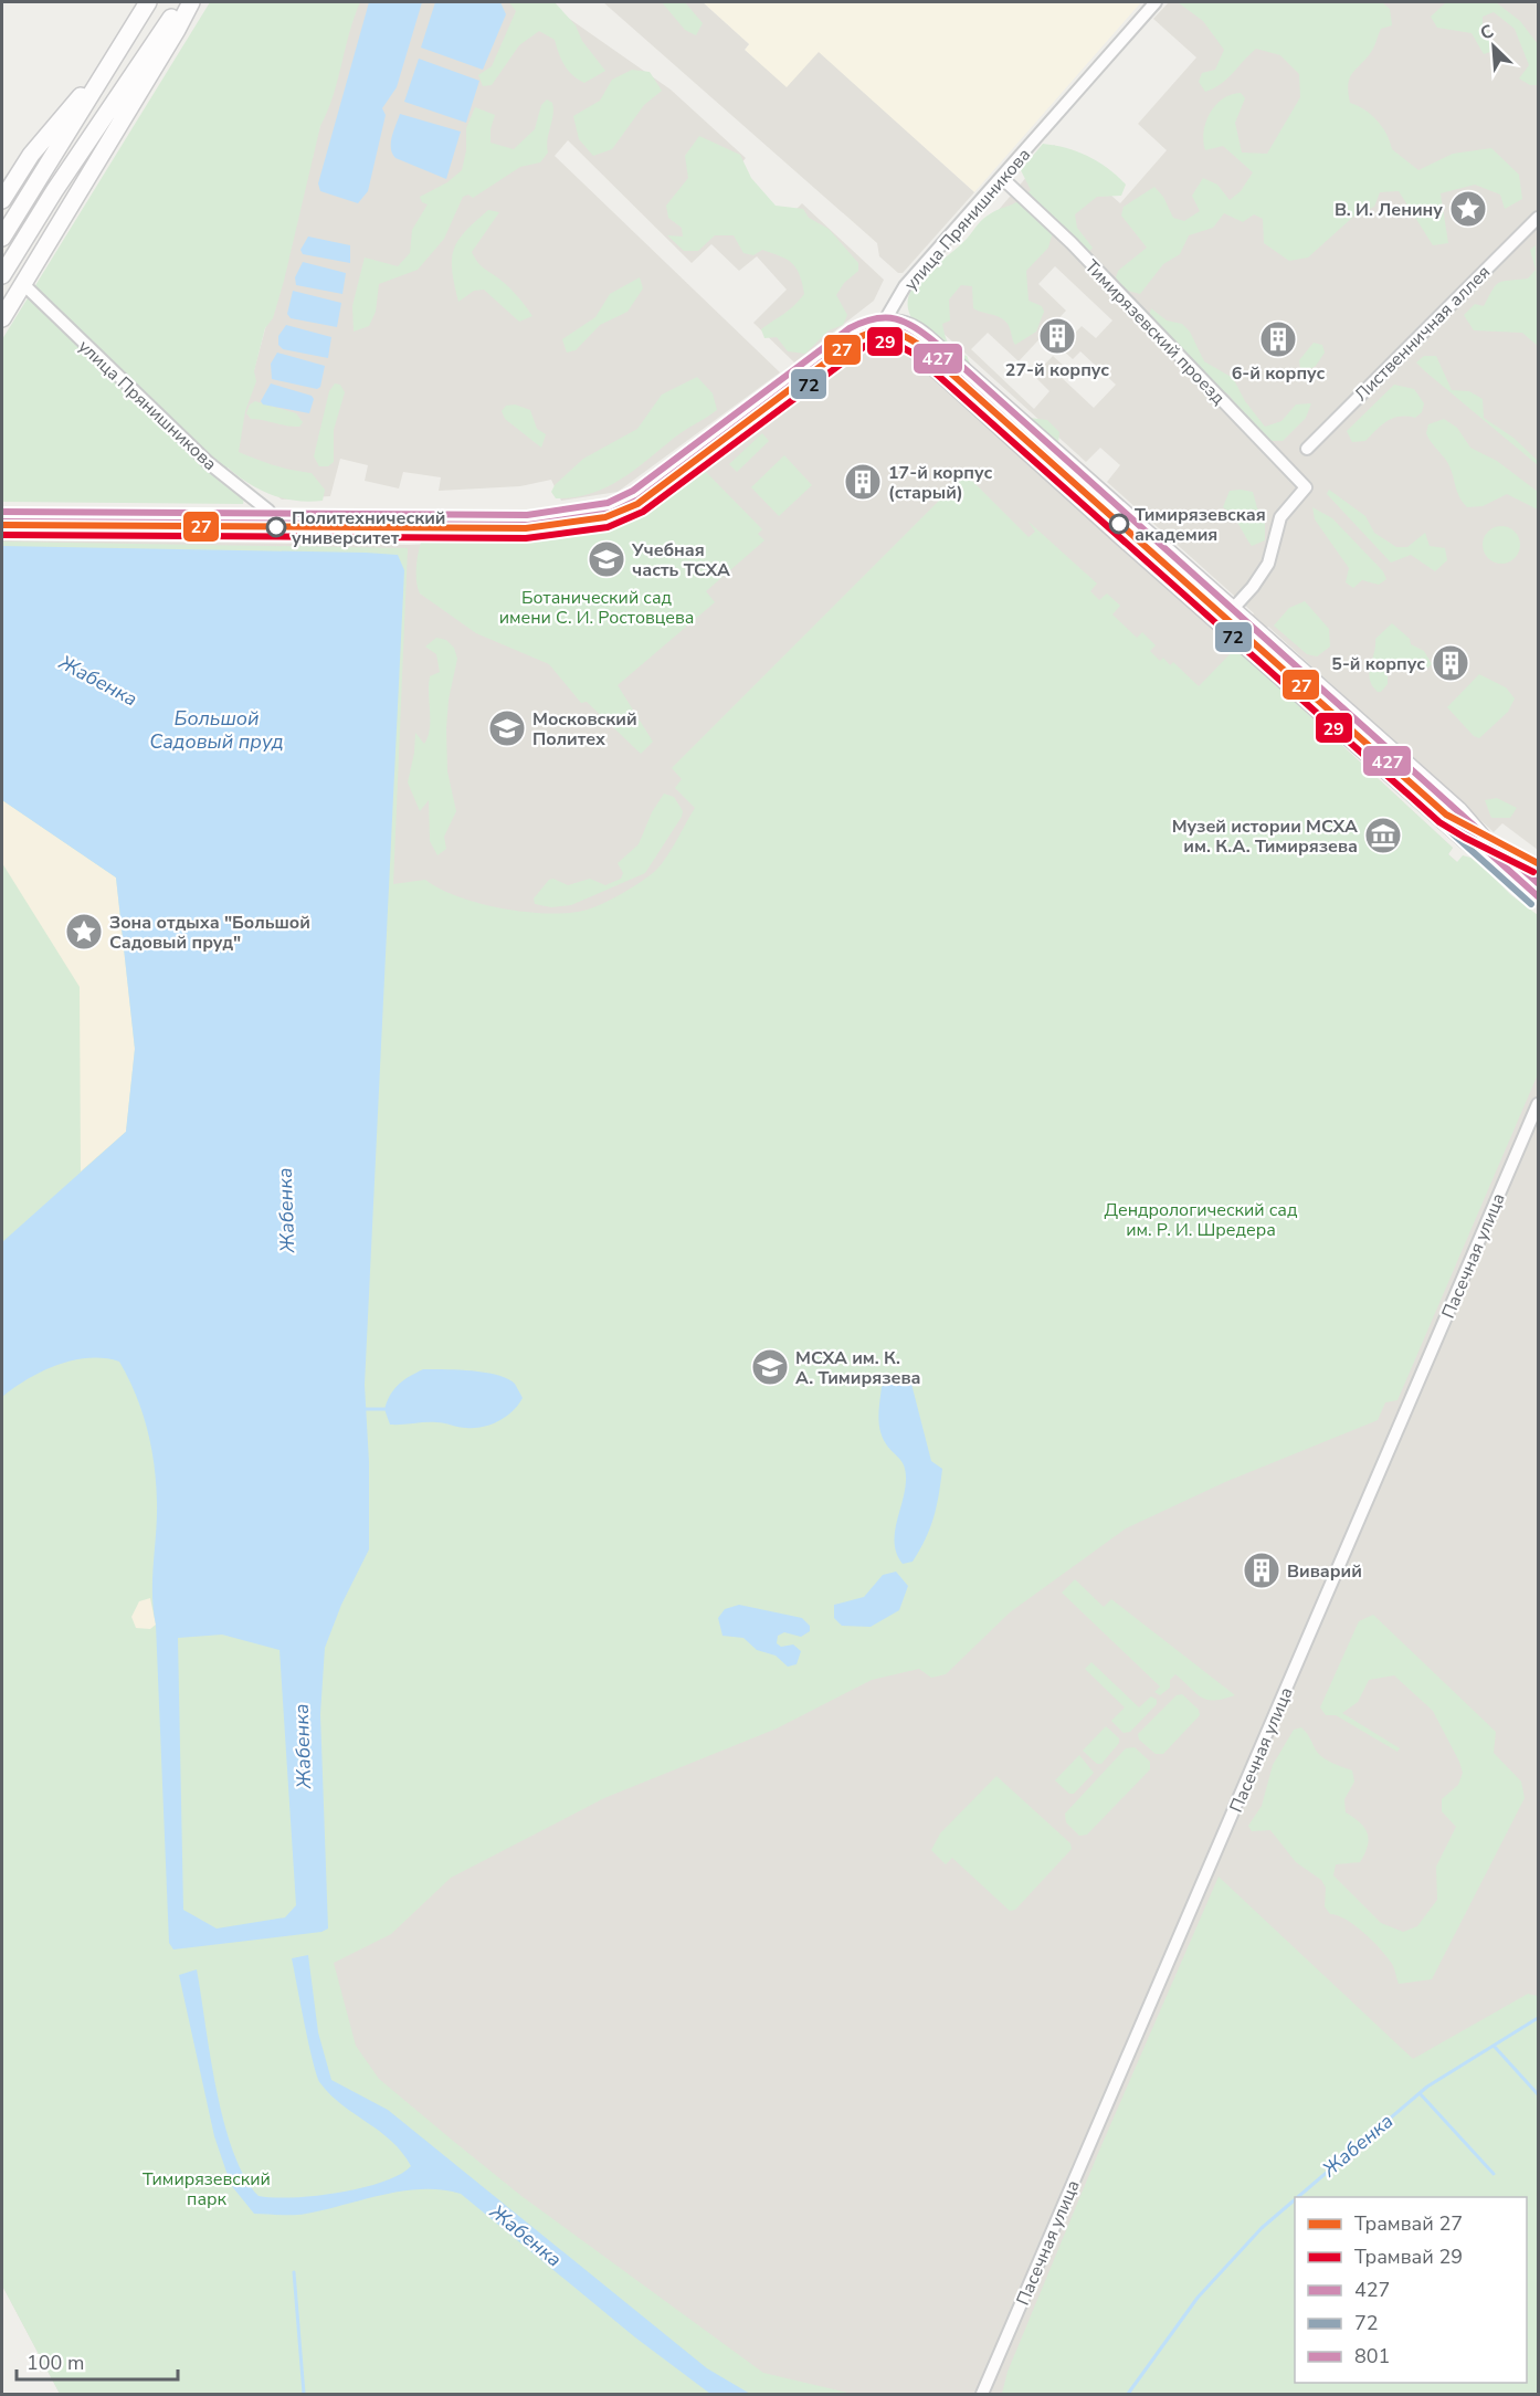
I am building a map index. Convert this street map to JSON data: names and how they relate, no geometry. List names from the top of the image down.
{
  "streets": {
    "street": [
      "улица Прянишникова",
      "Тимирязевский проезд",
      "Лиственничная аллея",
      "Пасечная улица"
    ]
  },
  "crossings": [
    ["улица Прянишникова", "Тимирязевский проезд"]
  ],
  "water": ["Жабенка", "Большой Садовый пруд"],
  "parks": ["Ботанический сад имени С. И. Ростовцева", "Дендрологический сад им. Р. И. Шредера", "Тимирязевский парк"],
  "places": {
    "place": ["В. И. Ленину", "Зона отдыха \"Большой Садовый пруд\""],
    "building": [
      "27-й корпус",
      "6-й корпус",
      "17-й корпус (старый)",
      "5-й корпус",
      "Виварий"
    ],
    "other": ["Тимирязевская академия", "Политехнический университет"],
    "school or university": ["Учебная часть ТСХА", "Московский Политех", "МСХА им. К. А. Тимирязева"],
    "museum": ["Музей истории МСХА им. К.А. Тимирязева"]
  },
  "lines": [
    "transit line 801",
    "transit line 427",
    "tram line 27",
    "transit line 72",
    "tram line 29"
  ],
  "legend": [
    "Трамвай 27",
    "Трамвай 29",
    "427",
    "72",
    "801"
  ],
  "scale_bar": "100 m",
  "north": "top left"
}
